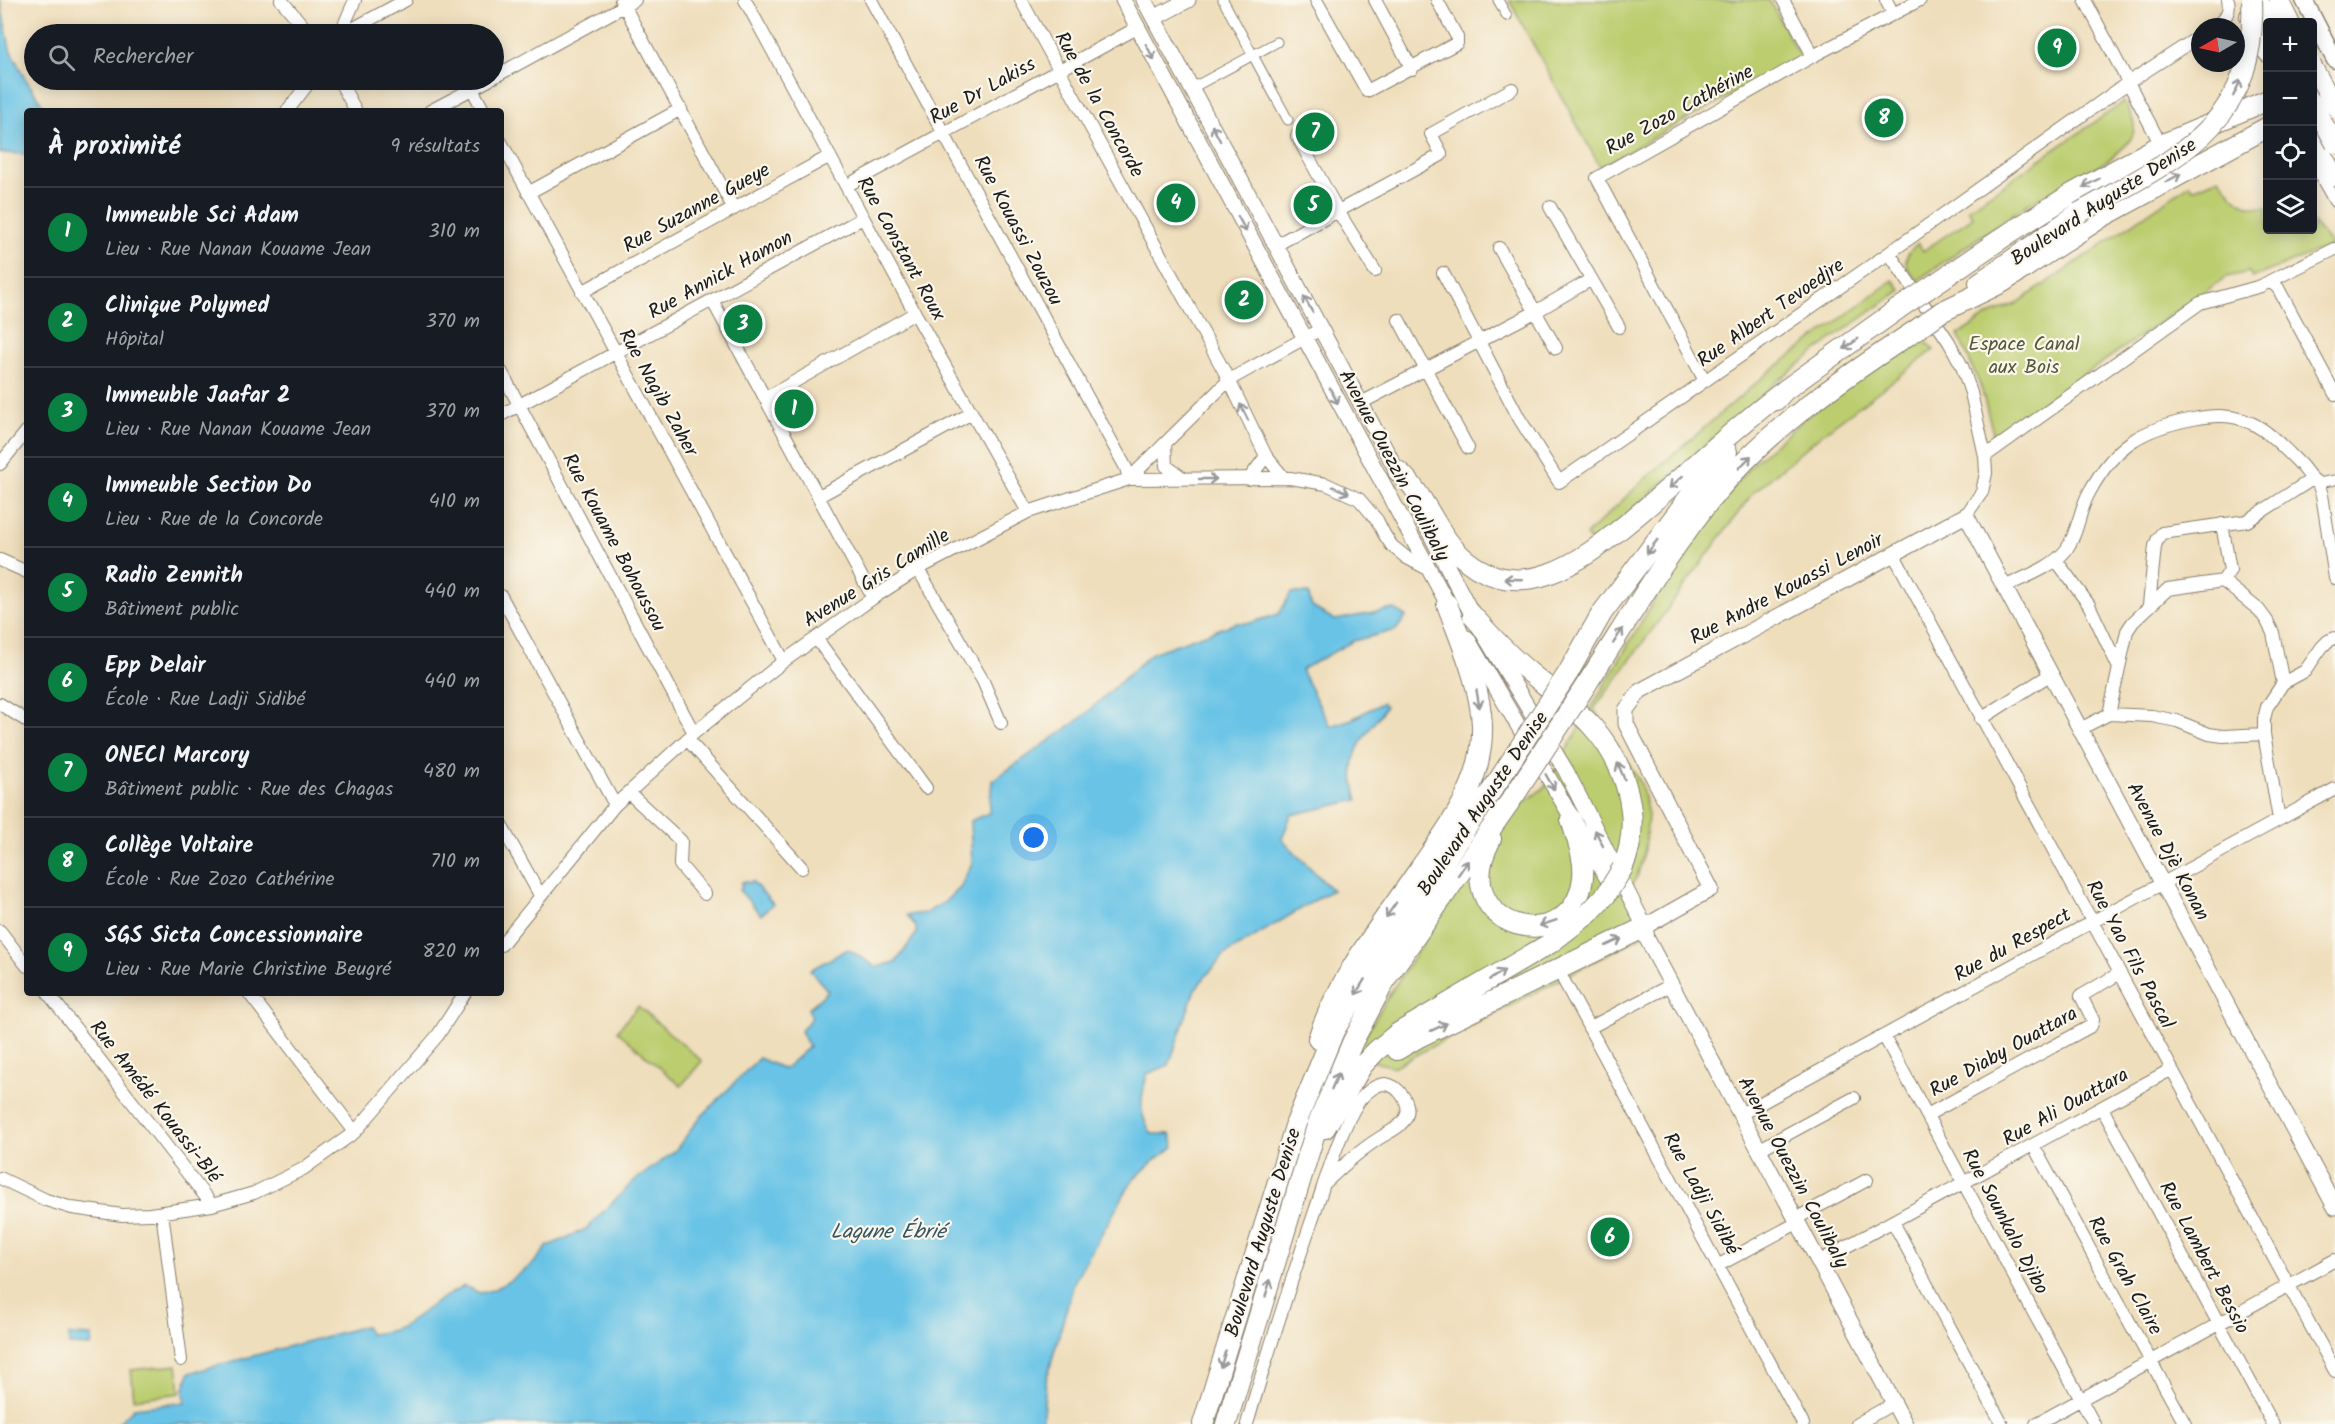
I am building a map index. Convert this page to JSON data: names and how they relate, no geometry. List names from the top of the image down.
{
  "streets": {
    "highway": ["Boulevard Auguste Denise"],
    "street": [
      "Rue Dr Lakiss",
      "Rue de la Concorde",
      "Rue Zozo Cathérine",
      "Rue Suzanne Gueye",
      "Rue Kouassi Zouzou",
      "Rue Constant Roux",
      "Rue Annick Hamon",
      "Rue Albert Tevoedjre",
      "Rue Nagib Zaher",
      "Avenue Ouezzin Coulibaly",
      "Rue Kouame Bohoussou",
      "Avenue Gris Camille",
      "Rue Andre Kouassi Lenoir",
      "Avenue Djè Konan",
      "Rue du Respect",
      "Rue Yao Fils Pascal",
      "Rue Diaby Ouattara",
      "Rue Amédé Kouassi-Blé",
      "Rue Ali Ouattara",
      "Rue Ladji Sidibé",
      "Rue Sounkalo Djibo",
      "Rue Lambert Bessio",
      "Rue Grah Claire"
    ]
  },
  "crossings": [
    ["Rue Dr Lakiss", "Rue de la Concorde"],
    ["Rue Dr Lakiss", "Rue Kouassi Zouzou"],
    ["Rue Dr Lakiss", "Rue Constant Roux"],
    ["Rue Dr Lakiss", "Avenue Ouezzin Coulibaly"],
    ["Rue de la Concorde", "Avenue Gris Camille"],
    ["Rue Zozo Cathérine", "Rue Albert Tevoedjre"],
    ["Rue Suzanne Gueye", "Rue Constant Roux"],
    ["Rue Suzanne Gueye", "Rue Nagib Zaher"],
    ["Rue Kouassi Zouzou", "Avenue Gris Camille"],
    ["Rue Constant Roux", "Rue Annick Hamon"],
    ["Rue Constant Roux", "Avenue Gris Camille"],
    ["Rue Annick Hamon", "Rue Nagib Zaher"],
    ["Rue Annick Hamon", "Rue Kouame Bohoussou"],
    ["Rue Albert Tevoedjre", "Rue Andre Kouassi Lenoir"],
    ["Rue Nagib Zaher", "Avenue Gris Camille"],
    ["Avenue Ouezzin Coulibaly", "Avenue Gris Camille"],
    ["Avenue Ouezzin Coulibaly", "Rue Andre Kouassi Lenoir"],
    ["Avenue Ouezzin Coulibaly", "Rue du Respect"],
    ["Avenue Ouezzin Coulibaly", "Rue Ali Ouattara"],
    ["Rue Kouame Bohoussou", "Avenue Gris Camille"],
    ["Rue Andre Kouassi Lenoir", "Avenue Djè Konan"],
    ["Rue Andre Kouassi Lenoir", "Rue Yao Fils Pascal"],
    ["Avenue Djè Konan", "Rue du Respect"],
    ["Rue du Respect", "Rue Yao Fils Pascal"],
    ["Rue du Respect", "Rue Sounkalo Djibo"],
    ["Rue Yao Fils Pascal", "Rue Diaby Ouattara"],
    ["Rue Yao Fils Pascal", "Rue Ali Ouattara"],
    ["Rue Diaby Ouattara", "Rue Sounkalo Djibo"],
    ["Rue Ali Ouattara", "Rue Sounkalo Djibo"],
    ["Rue Ali Ouattara", "Rue Lambert Bessio"],
    ["Rue Ali Ouattara", "Rue Grah Claire"]
  ],
  "water": ["Lagune Ébrié"],
  "parks": ["Espace Canal aux Bois"],
  "north": "left",
  "page": {
    "map_buttons": ["+", "−"],
    "search": "Rechercher",
    "pins": [
      "9",
      "8",
      "7",
      "4",
      "5",
      "2",
      "3",
      "1",
      "6"
    ],
    "heading": ["À proximité", "9 résultats"],
    "list": [
      {
        "mark": "1",
        "name": "Immeuble Sci Adam",
        "note": "Lieu · Rue Nanan Kouame Jean",
        "value": "310 m"
      },
      {
        "mark": "2",
        "name": "Clinique Polymed",
        "note": "Hôpital",
        "value": "370 m"
      },
      {
        "mark": "3",
        "name": "Immeuble Jaafar 2",
        "note": "Lieu · Rue Nanan Kouame Jean",
        "value": "370 m"
      },
      {
        "mark": "4",
        "name": "Immeuble Section Do",
        "note": "Lieu · Rue de la Concorde",
        "value": "410 m"
      },
      {
        "mark": "5",
        "name": "Radio Zennith",
        "note": "Bâtiment public",
        "value": "440 m"
      },
      {
        "mark": "6",
        "name": "Epp Delair",
        "note": "École · Rue Ladji Sidibé",
        "value": "440 m"
      },
      {
        "mark": "7",
        "name": "ONECI Marcory",
        "note": "Bâtiment public · Rue des Chagas",
        "value": "480 m"
      },
      {
        "mark": "8",
        "name": "Collège Voltaire",
        "note": "École · Rue Zozo Cathérine",
        "value": "710 m"
      },
      {
        "mark": "9",
        "name": "SGS Sicta Concessionnaire",
        "note": "Lieu · Rue Marie Christine Beugré",
        "value": "820 m"
      }
    ]
  }
}
